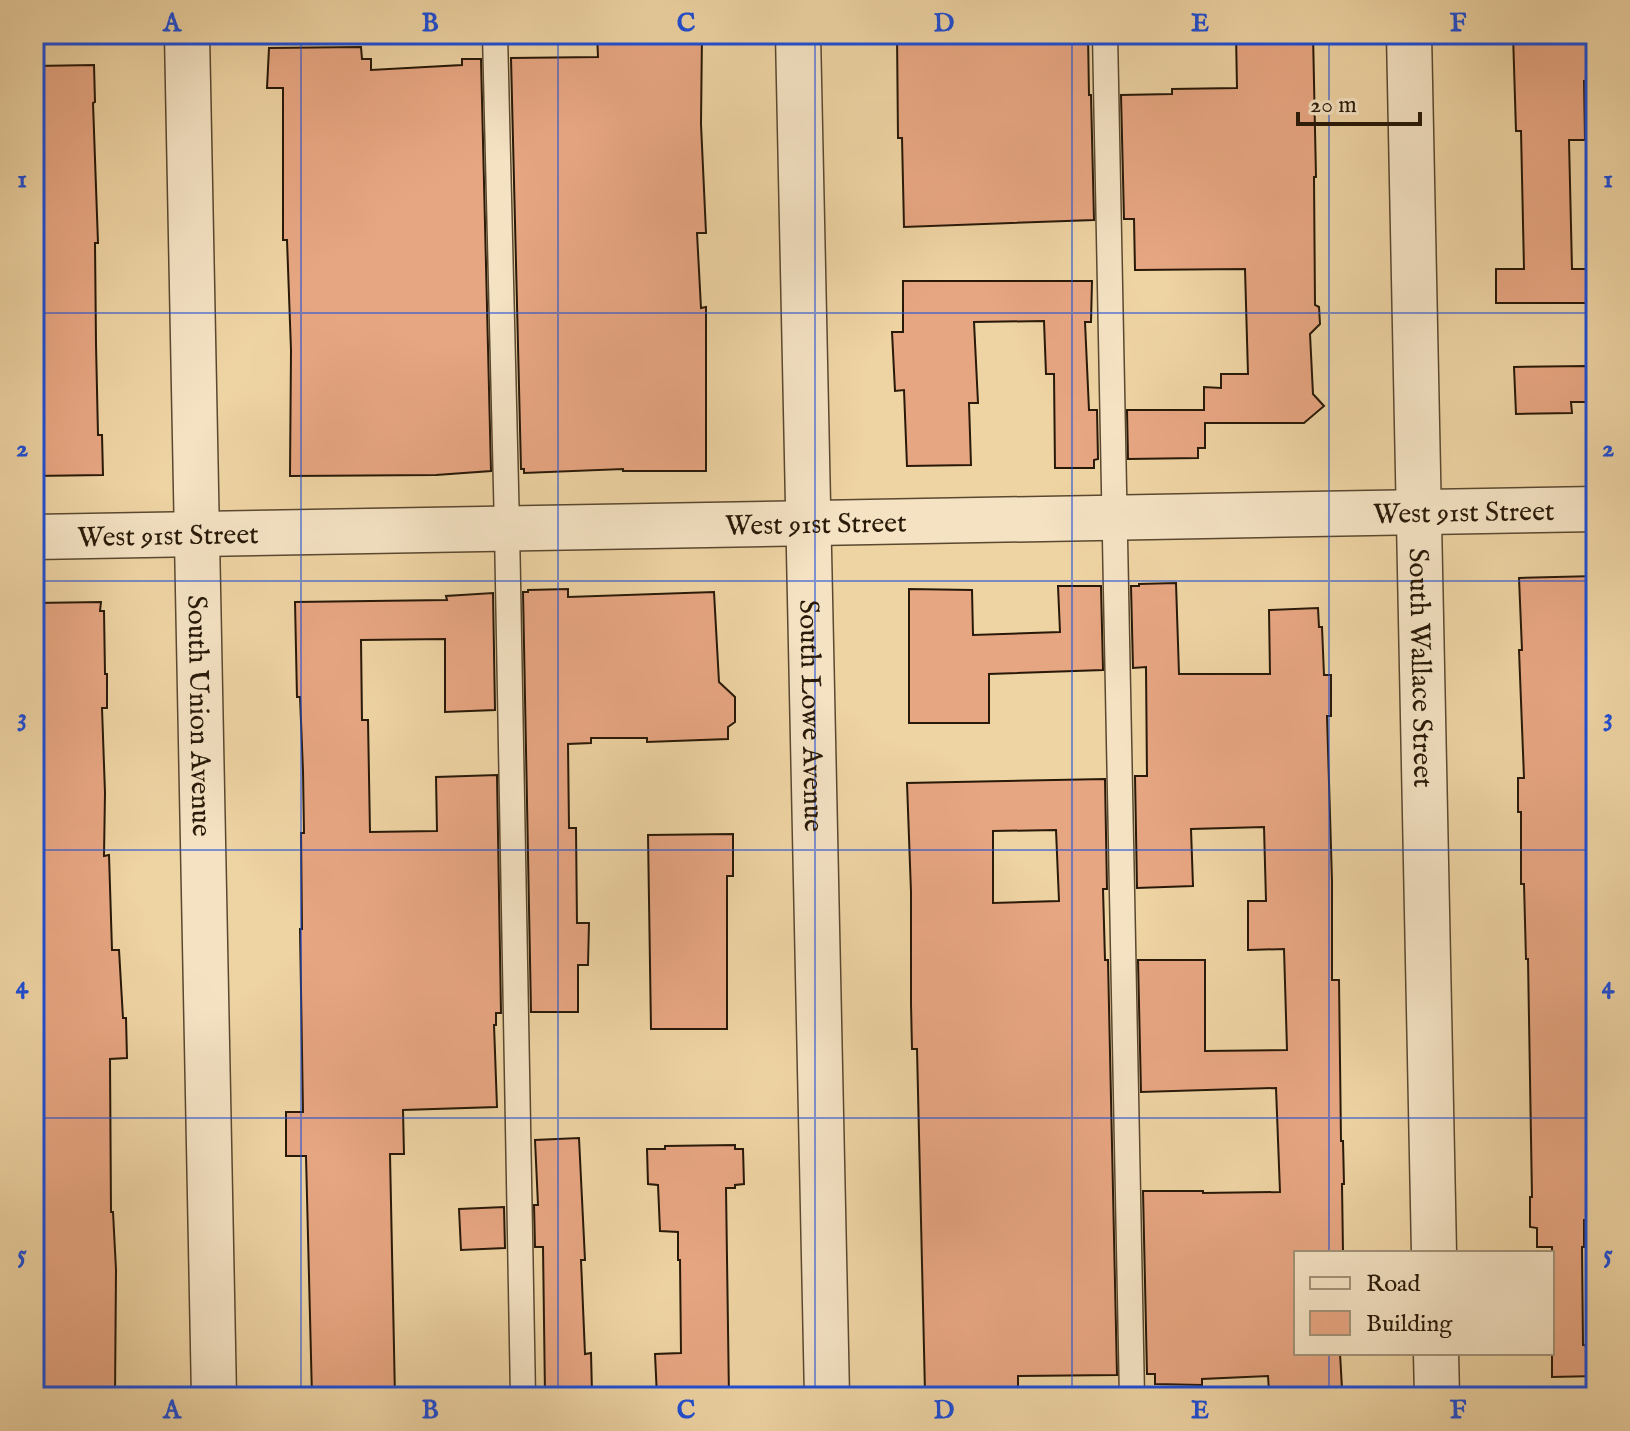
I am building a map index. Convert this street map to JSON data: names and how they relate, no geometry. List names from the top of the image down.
{
  "streets": {
    "street": [
      "West 91st Street",
      "South Wallace Street",
      "South Union Avenue",
      "South Lowe Avenue"
    ]
  },
  "crossings": [
    ["West 91st Street", "South Wallace Street"],
    ["West 91st Street", "South Union Avenue"],
    ["West 91st Street", "South Lowe Avenue"]
  ],
  "legend": ["Road", "Building"],
  "scale_bar": "20 m",
  "grid": {
    "columns": [
      "A",
      "B",
      "C",
      "D",
      "E",
      "F"
    ],
    "rows": [
      "1",
      "2",
      "3",
      "4",
      "5"
    ]
  }
}
